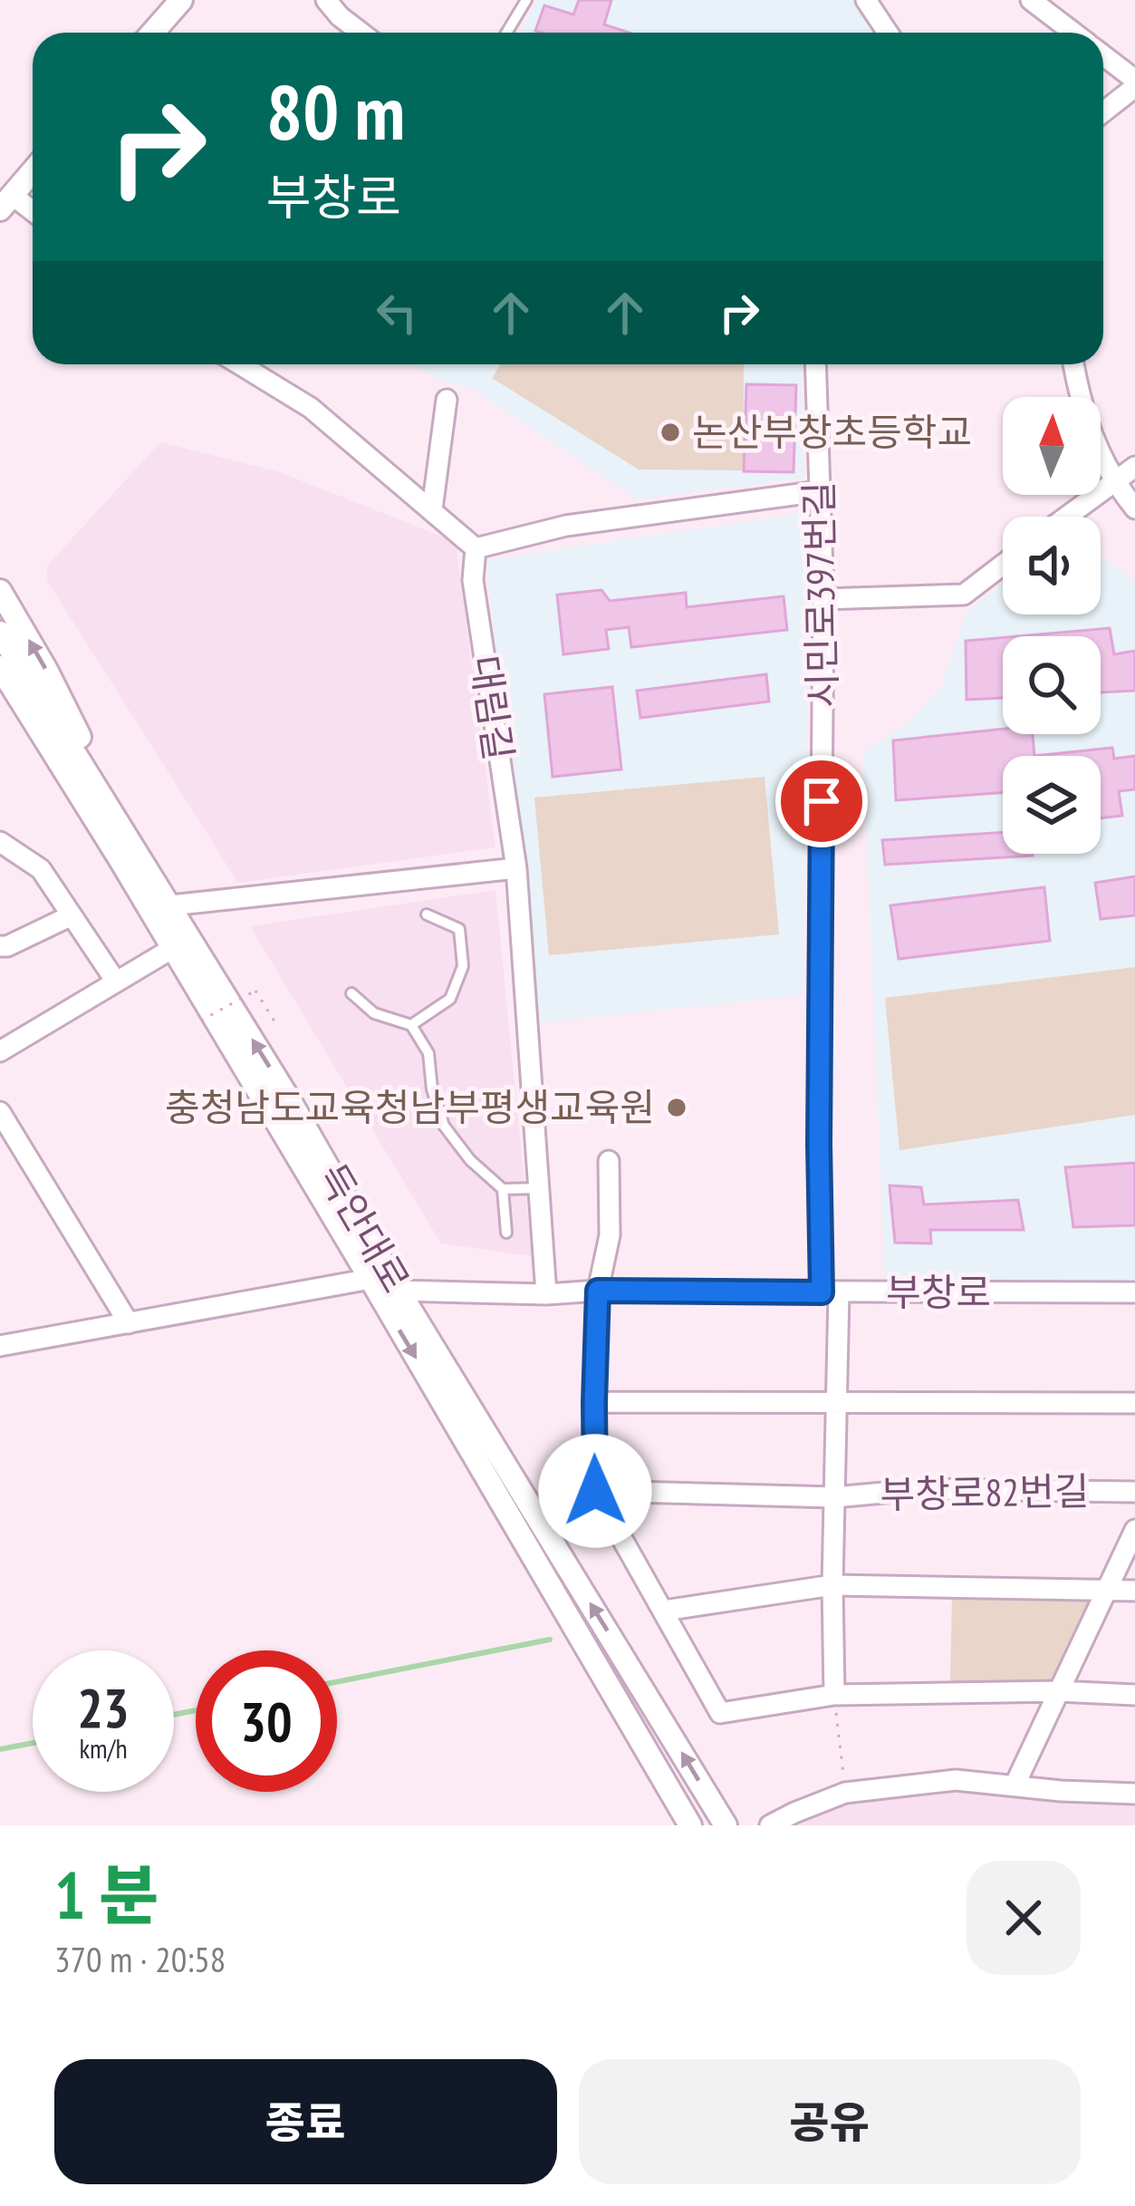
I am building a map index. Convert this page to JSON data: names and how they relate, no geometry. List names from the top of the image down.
{
  "streets": {
    "street": [
      "시민로397번길",
      "대림길",
      "득안대로",
      "부창로",
      "부창로82번길"
    ]
  },
  "crossings": [
    ["시민로397번길", "부창로"],
    ["시민로397번길", "부창로82번길"],
    ["득안대로", "부창로"],
    ["부창로", "부창로82번길"]
  ],
  "places": ["논산부창초등학교", "충청남도교육청남부평생교육원"],
  "north": "top",
  "page": {
    "turn": ["80 m", "부창로"],
    "speed": "23 km/h",
    "limit": "30",
    "heading": ["1 분", "370 m · 20:58"],
    "buttons": ["종료", "공유"]
  }
}
